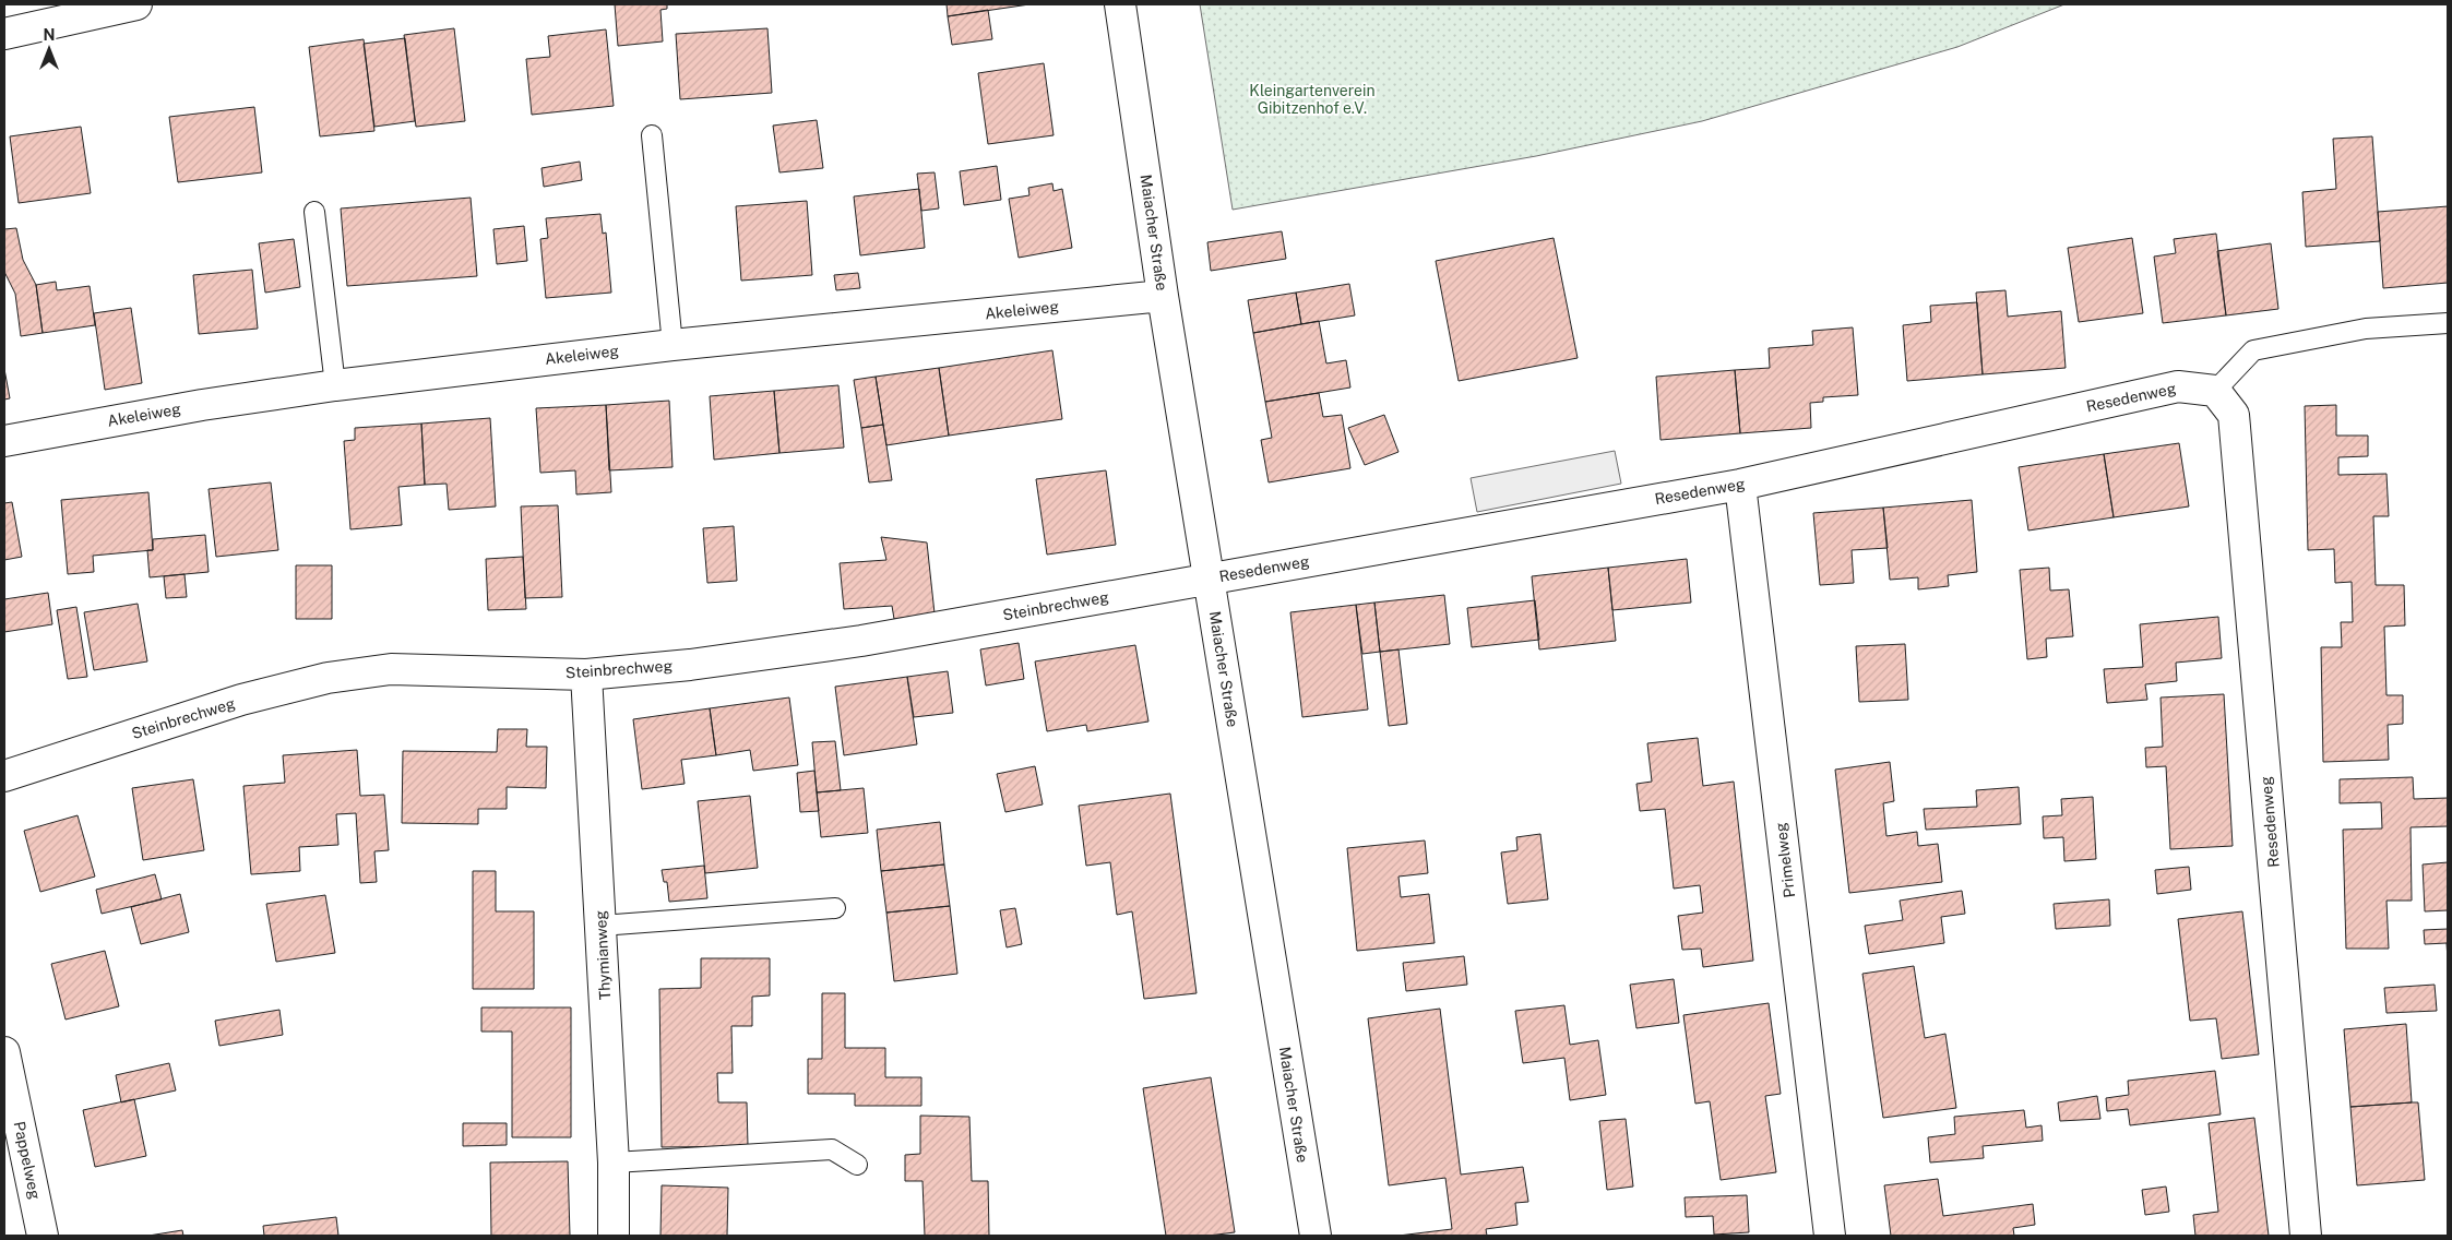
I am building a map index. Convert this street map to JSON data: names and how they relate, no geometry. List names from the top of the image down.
{
  "streets": {
    "street": [
      "Maiacher Straße",
      "Akeleiweg",
      "Resedenweg",
      "Steinbrechweg",
      "Primelweg",
      "Thymianweg",
      "Pappelweg"
    ]
  },
  "crossings": [
    ["Maiacher Straße", "Akeleiweg"],
    ["Maiacher Straße", "Resedenweg"],
    ["Maiacher Straße", "Steinbrechweg"],
    ["Resedenweg", "Steinbrechweg"],
    ["Resedenweg", "Primelweg"],
    ["Steinbrechweg", "Thymianweg"]
  ],
  "parks": ["Kleingartenverein Gibitzenhof e.V."],
  "north": "top"
}
